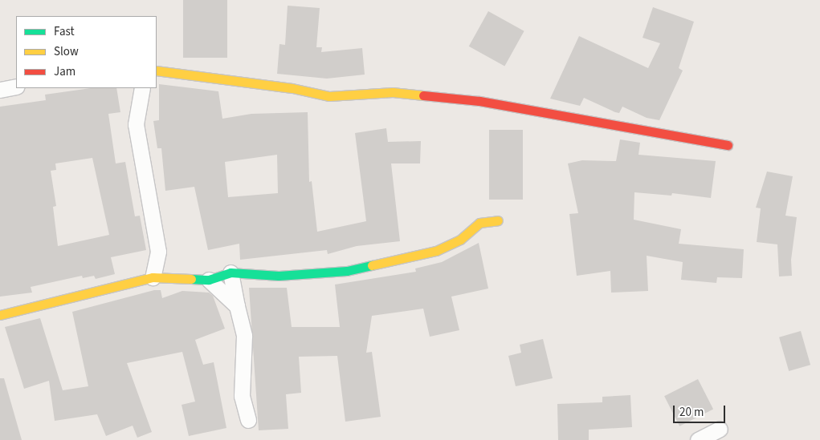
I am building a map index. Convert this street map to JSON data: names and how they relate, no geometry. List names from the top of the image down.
{
  "legend": ["Fast", "Slow", "Jam"],
  "scale_bar": "20 m"
}
